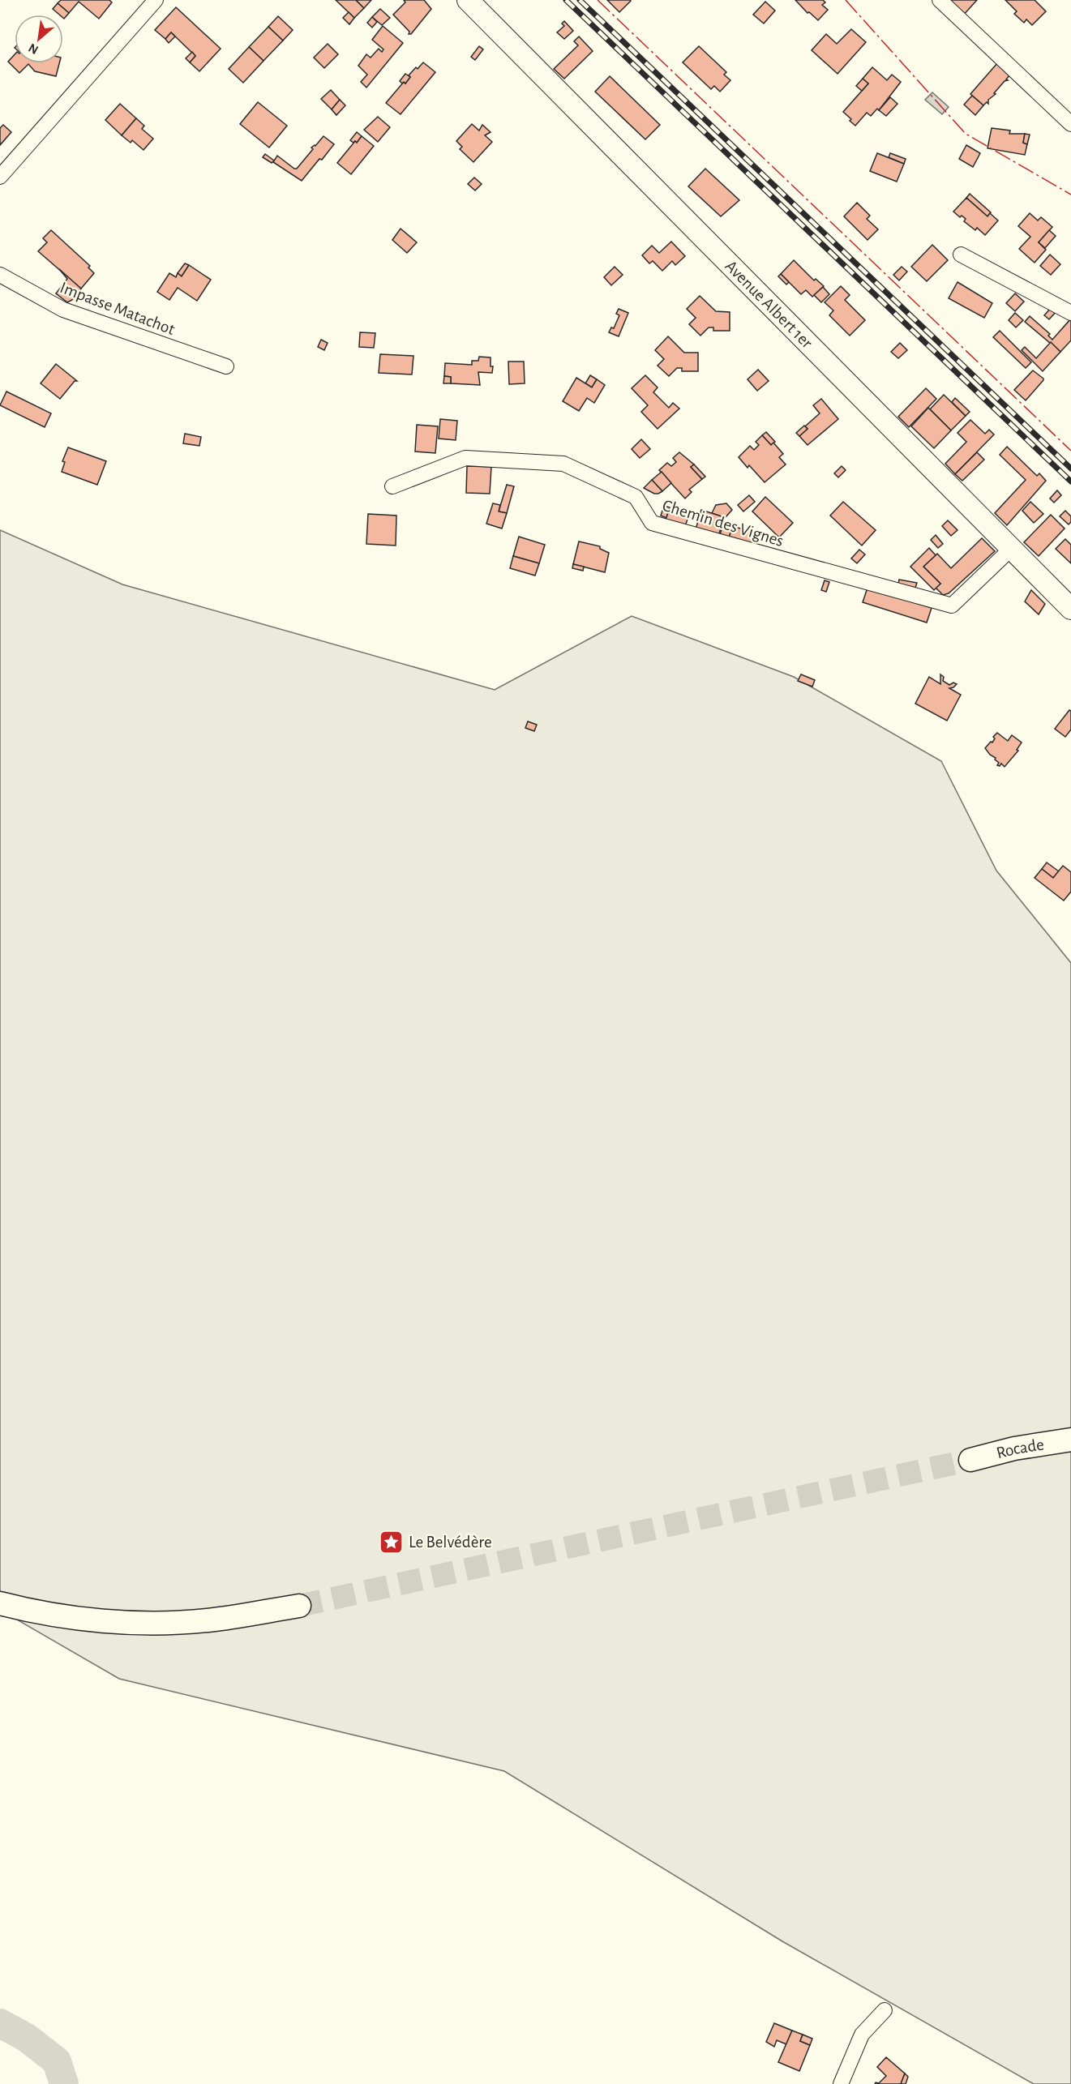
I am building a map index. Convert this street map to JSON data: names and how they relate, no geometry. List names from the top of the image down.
{
  "streets": {
    "main road": ["Avenue Albert 1er", "Rocade"],
    "street": ["Impasse Matachot", "Chemin des Vignes"]
  },
  "crossings": [
    ["Avenue Albert 1er", "Chemin des Vignes"]
  ],
  "places": {
    "place": ["Le Belvédère"]
  },
  "north": "bottom left"
}
